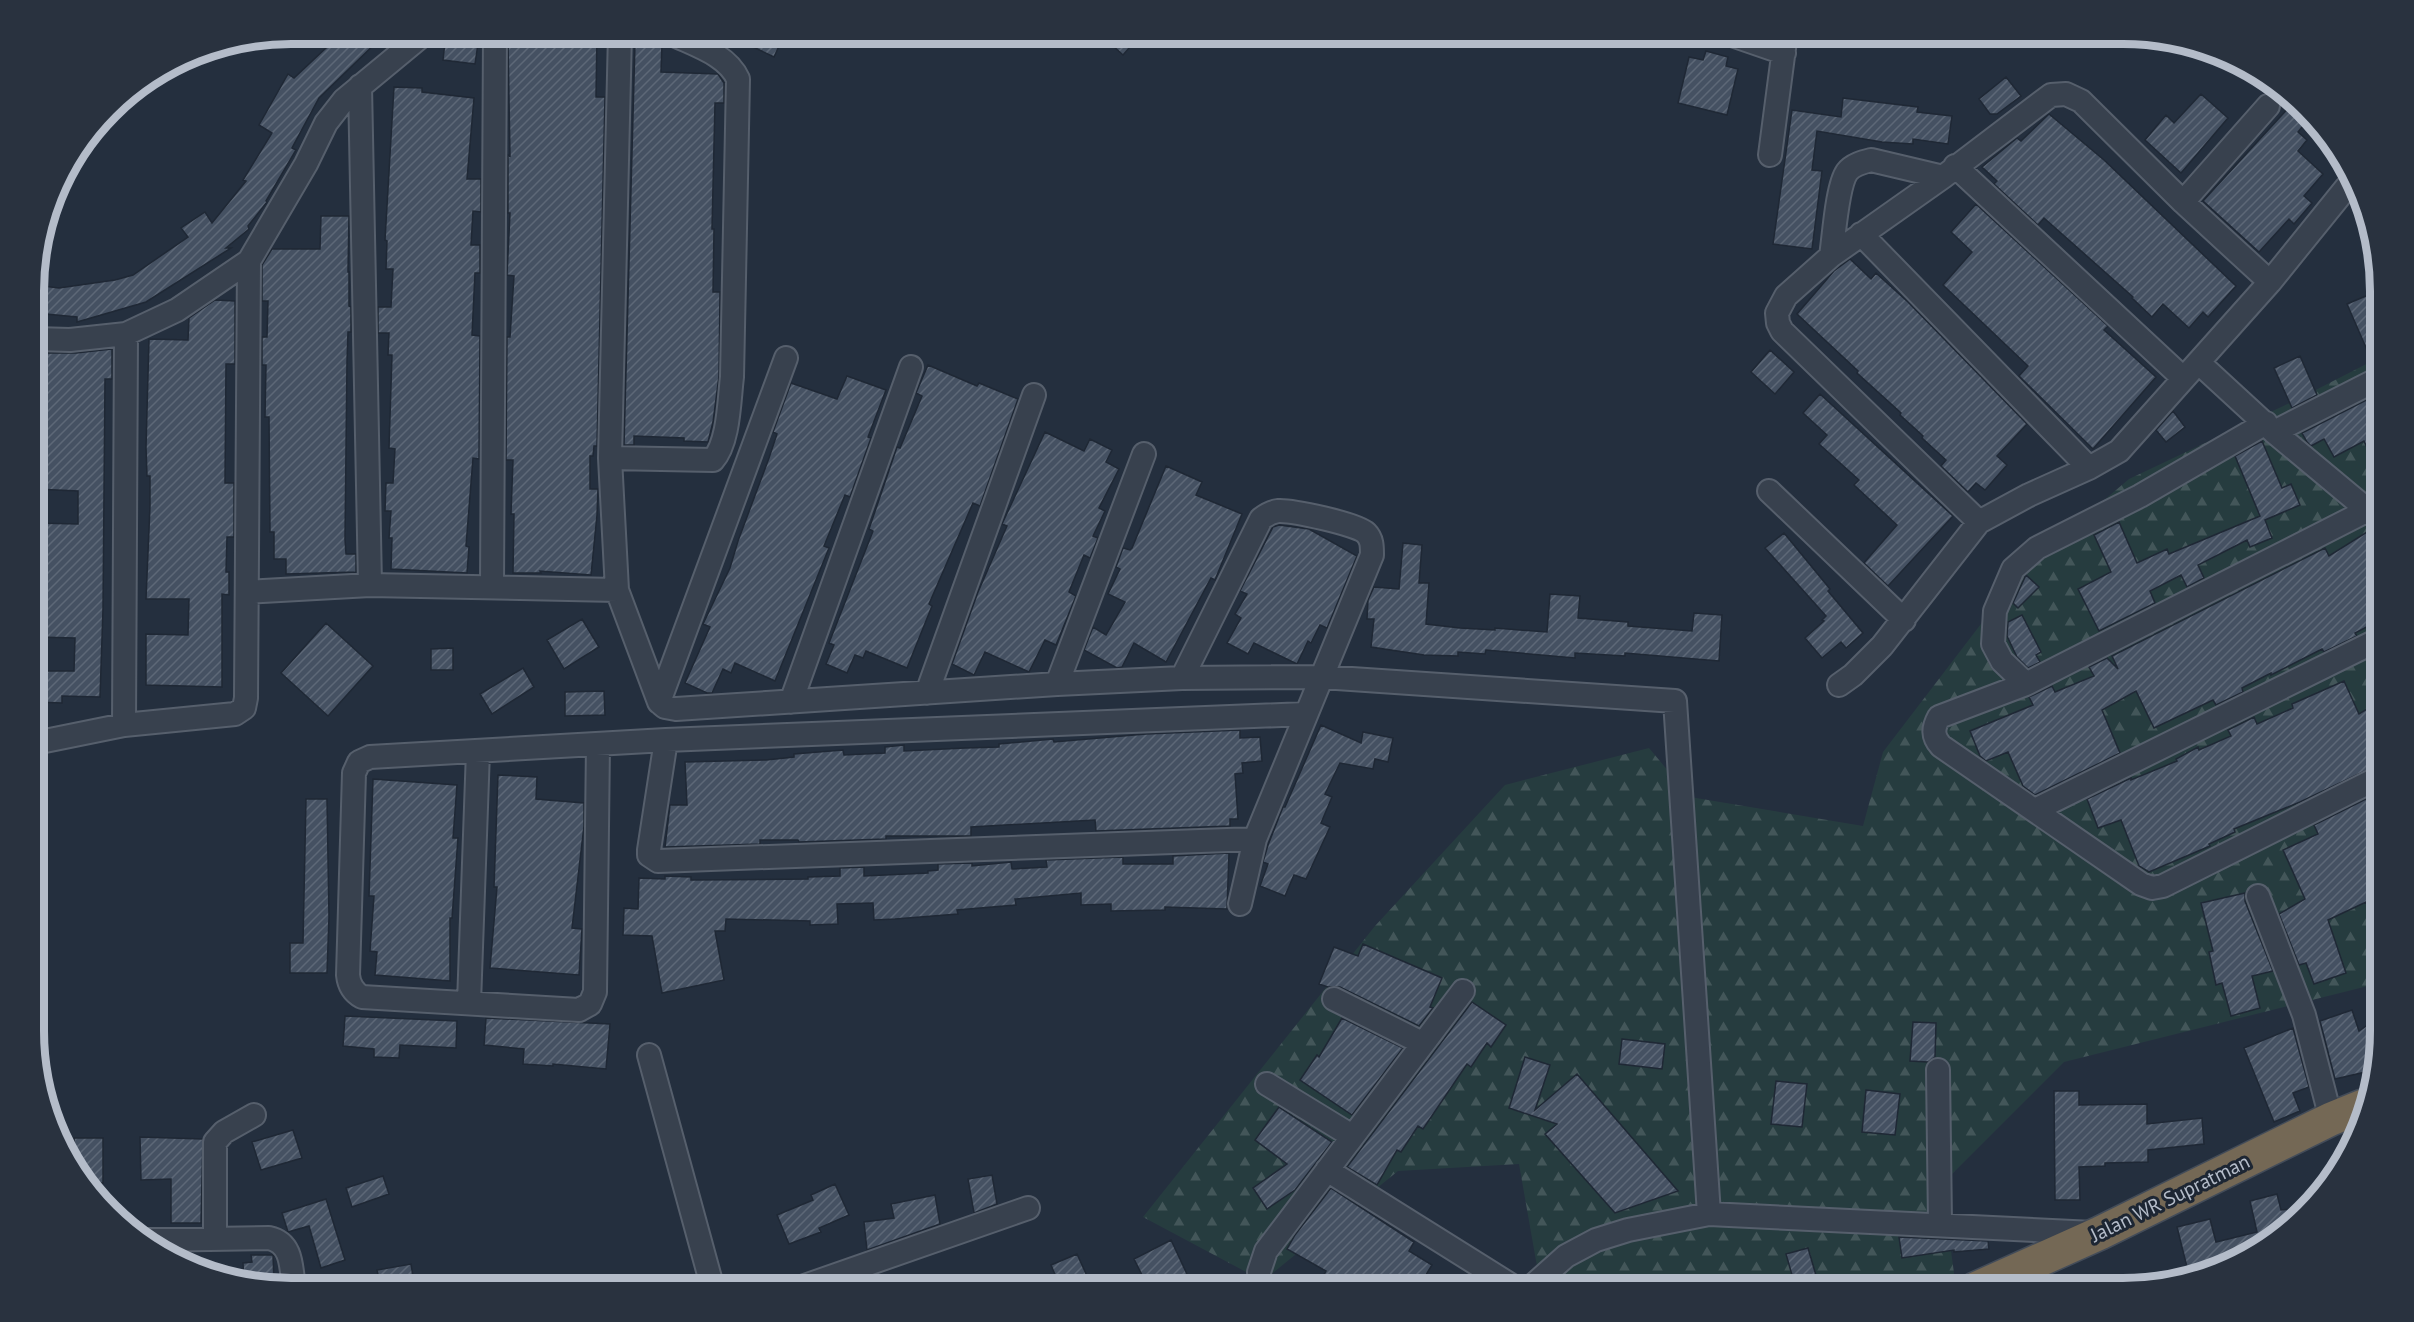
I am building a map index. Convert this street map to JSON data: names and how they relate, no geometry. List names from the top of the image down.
{
  "streets": {
    "highway": ["Jalan WR Supratman"]
  }
}
